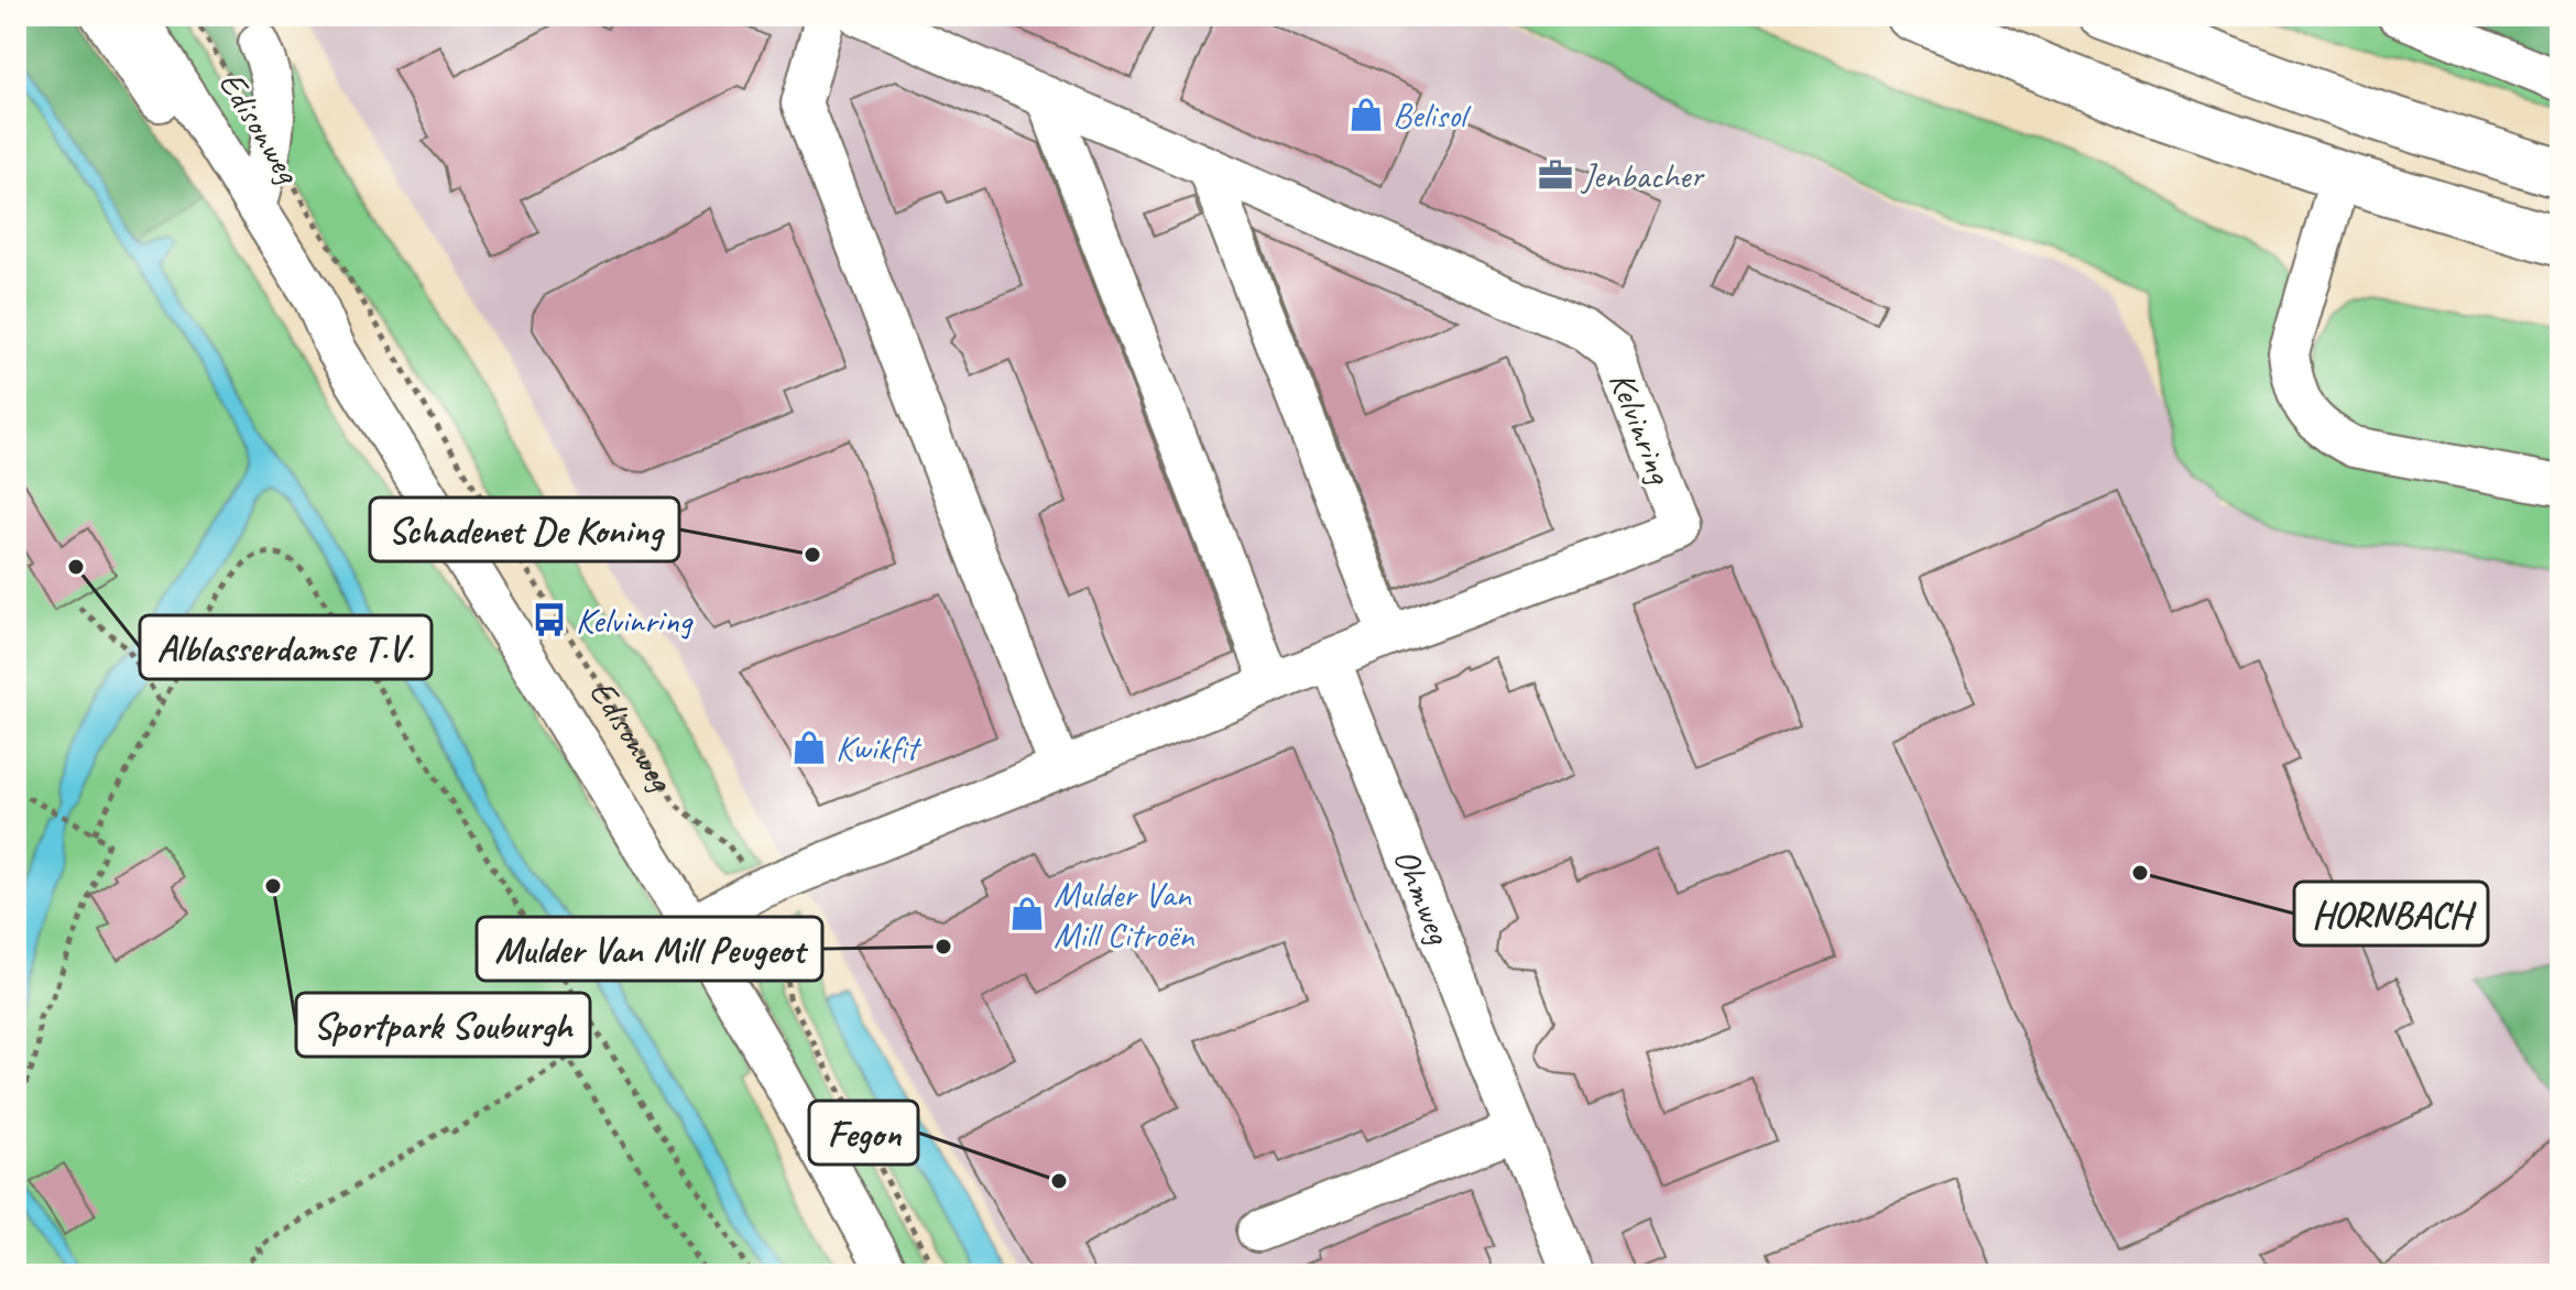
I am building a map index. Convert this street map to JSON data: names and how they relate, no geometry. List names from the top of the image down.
{
  "streets": {
    "street": ["Edisonweg", "Kelvinring", "Ohmweg"]
  },
  "crossings": [
    ["Edisonweg", "Kelvinring"],
    ["Kelvinring", "Ohmweg"]
  ],
  "places": {
    "shop": ["Belisol", "Kwikfit", "Mulder Van Mill Citroën"],
    "office": ["Jenbacher"],
    "other": [
      "Schadenet De Koning",
      "Alblasserdamse T.V.",
      "HORNBACH",
      "Sportpark Souburgh",
      "Mulder Van Mill Peugeot",
      "Fegon"
    ],
    "bus stop": ["Kelvinring"]
  }
}
